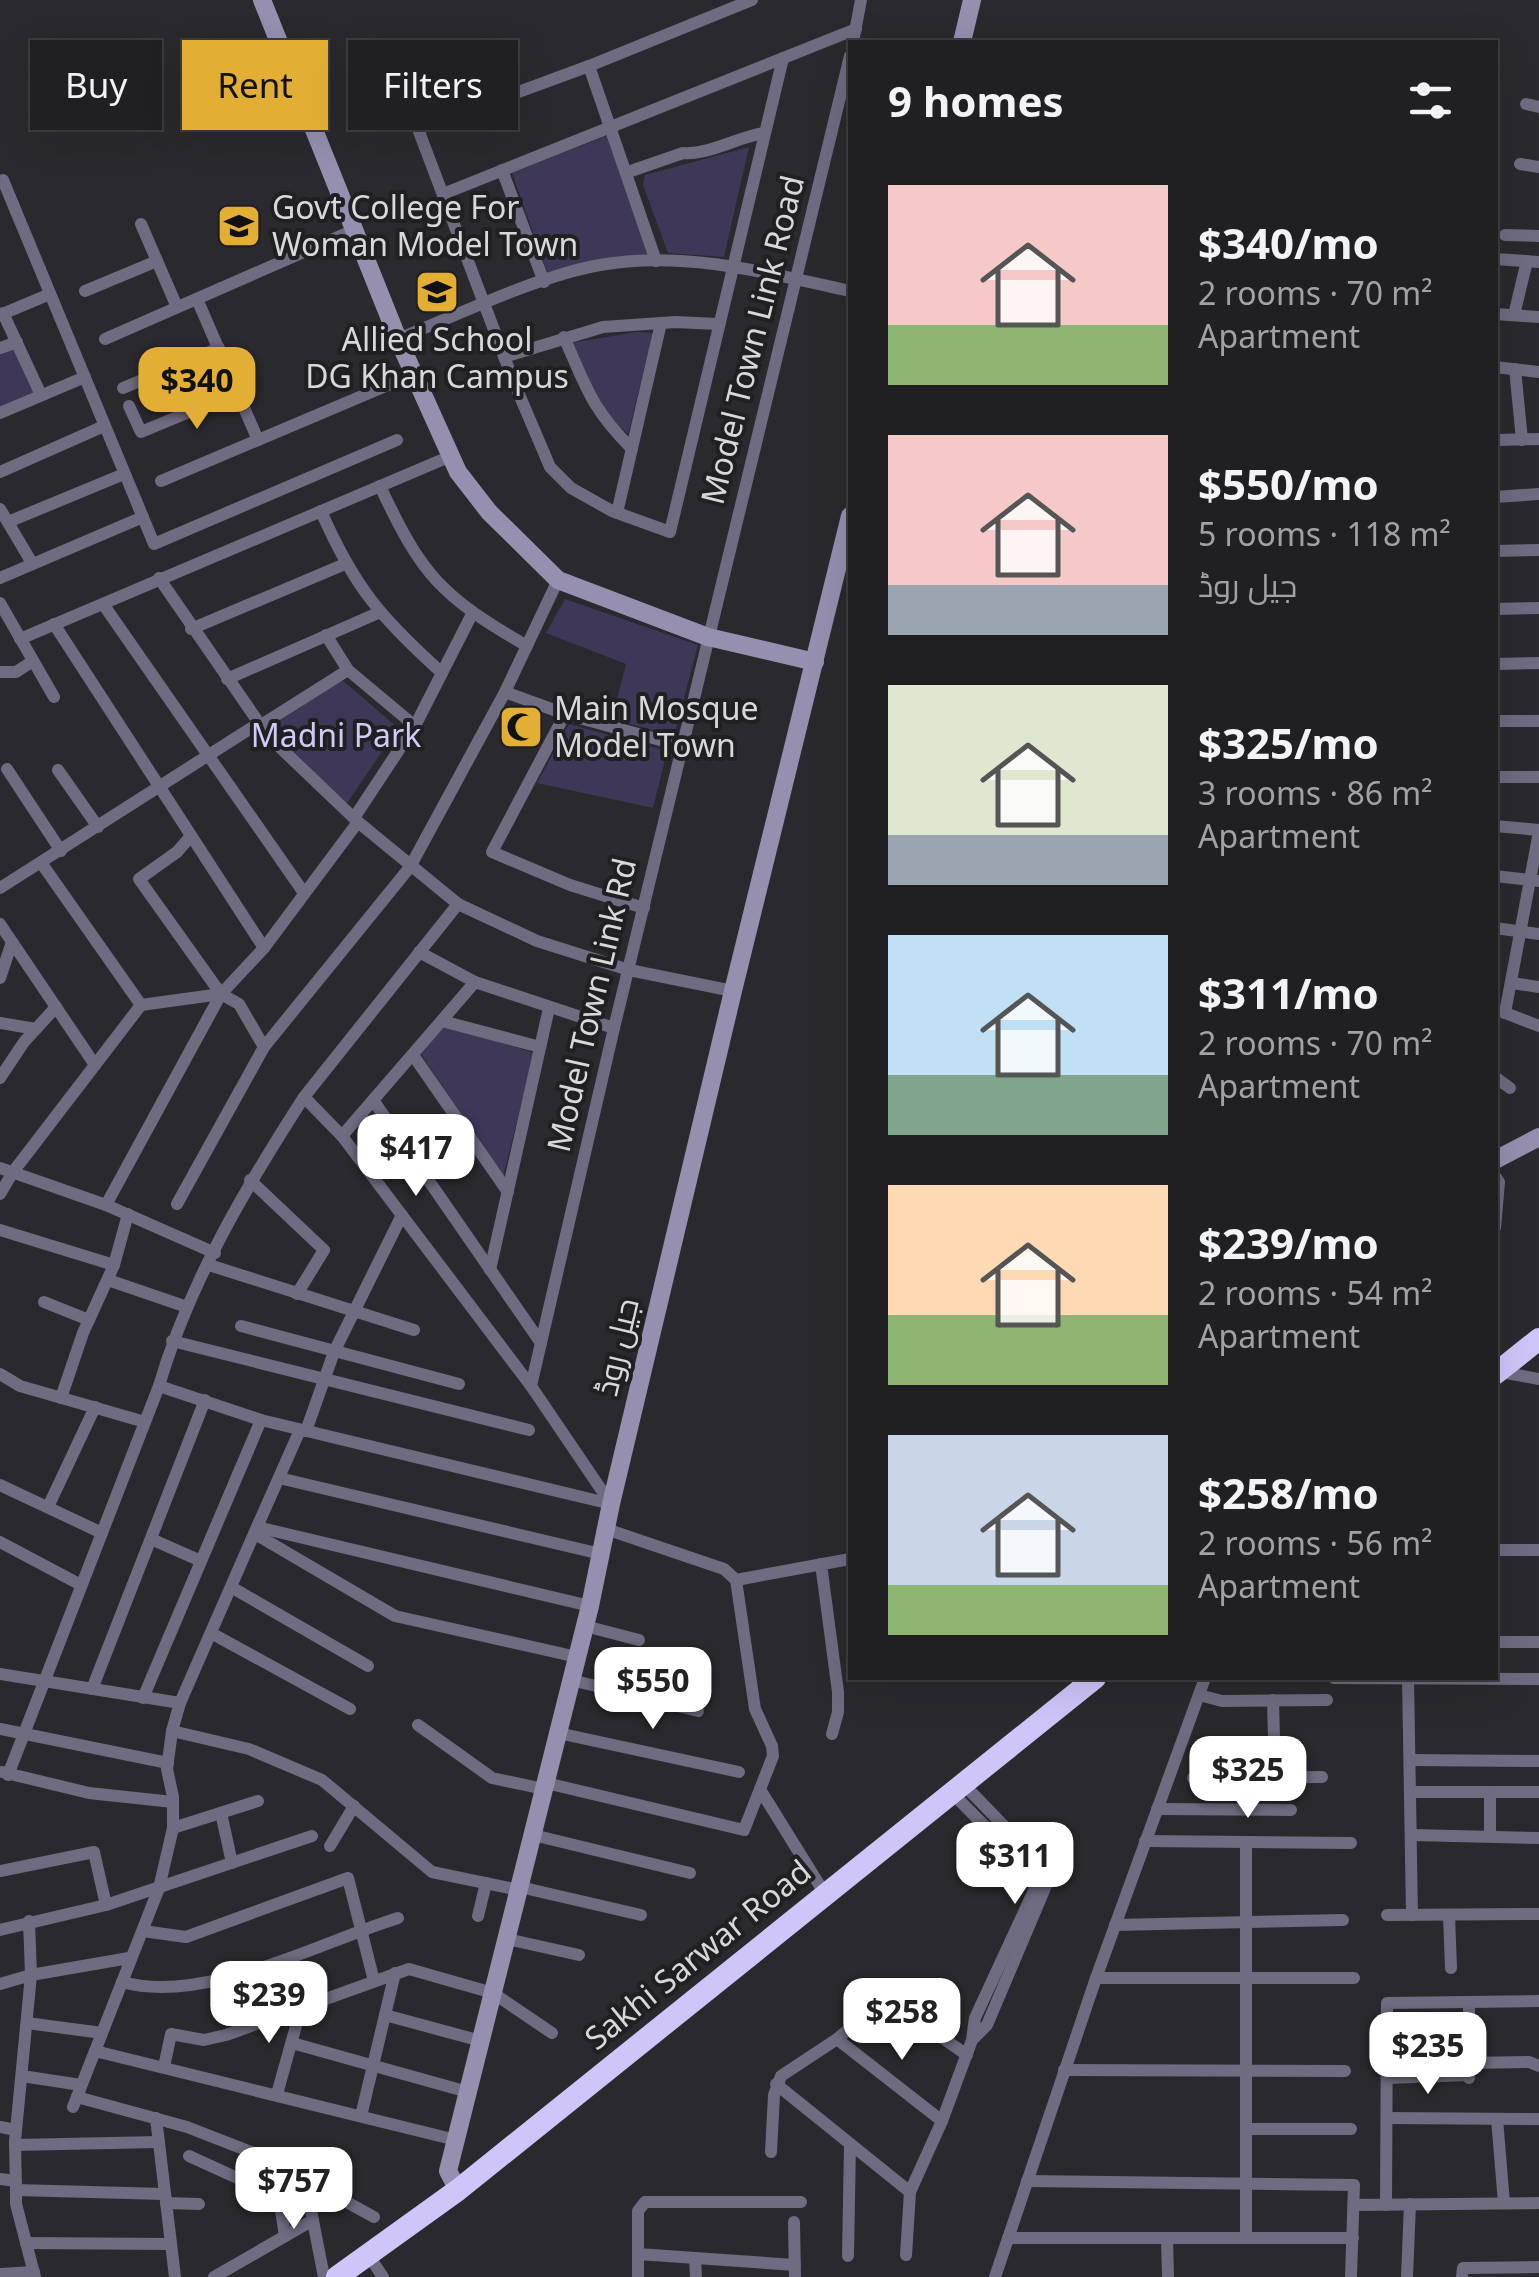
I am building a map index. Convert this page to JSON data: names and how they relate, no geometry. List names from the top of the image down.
{
  "streets": {
    "highway": ["Sakhi Sarwar Road"],
    "main road": ["جیل روڈ"],
    "street": ["Model Town Link Road", "Model Town Link Rd"]
  },
  "crossings": [
    ["Model Town Link Road", "Model Town Link Rd"],
    ["جیل روڈ", "Sakhi Sarwar Road"]
  ],
  "parks": ["Madni Park"],
  "places": {
    "school or university": ["Govt College For Woman Model Town", "Allied School DG Khan Campus"],
    "mosque": ["Main Mosque Model Town"]
  },
  "page": {
    "chip": ["Buy", "Rent", "Filters"],
    "heading": "9 homes",
    "list": [
      {
        "name": "$340/mo",
        "note": "2 rooms · 70 m² · Apartment"
      },
      {
        "name": "$550/mo",
        "note": "5 rooms · 118 m² · جیل روڈ"
      },
      {
        "name": "$325/mo",
        "note": "3 rooms · 86 m² · Apartment"
      },
      {
        "name": "$311/mo",
        "note": "2 rooms · 70 m² · Apartment"
      },
      {
        "name": "$239/mo",
        "note": "2 rooms · 54 m² · Apartment"
      },
      {
        "name": "$258/mo",
        "note": "2 rooms · 56 m² · Apartment"
      }
    ],
    "price": [
      "$340",
      "$417",
      "$550",
      "$325",
      "$311",
      "$239",
      "$258",
      "$235",
      "$757"
    ]
  }
}
